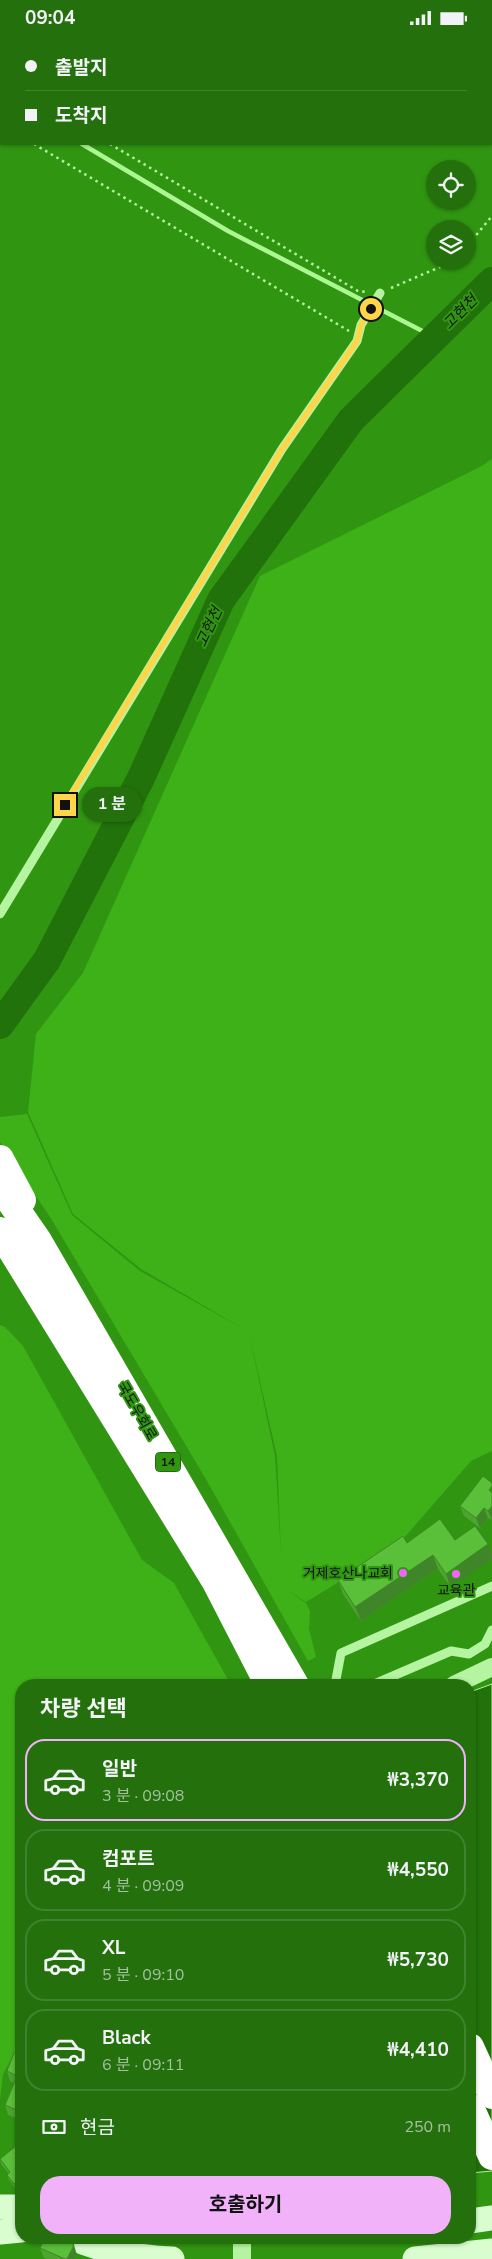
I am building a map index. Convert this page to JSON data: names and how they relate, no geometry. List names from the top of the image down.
{
  "streets": {
    "highway": ["국도우회로", "14"]
  },
  "crossings": [
    ["국도우회로", "14"]
  ],
  "water": ["고현천"],
  "places": ["거제호산나교회", "교육관"],
  "page": {
    "status": "09:04",
    "banner": ["출발지", "도착지"],
    "bubble": "1 분",
    "heading": "차량 선택",
    "list": [
      {
        "name": "일반",
        "note": "3 분 · 09:08",
        "value": "₩3,370"
      },
      {
        "name": "컴포트",
        "note": "4 분 · 09:09",
        "value": "₩4,550"
      },
      {
        "name": "XL",
        "note": "5 분 · 09:10",
        "value": "₩5,730"
      },
      {
        "name": "Black",
        "note": "6 분 · 09:11",
        "value": "₩4,410"
      }
    ],
    "pay": ["현금", "250 m"],
    "buttons": "호출하기"
  }
}
